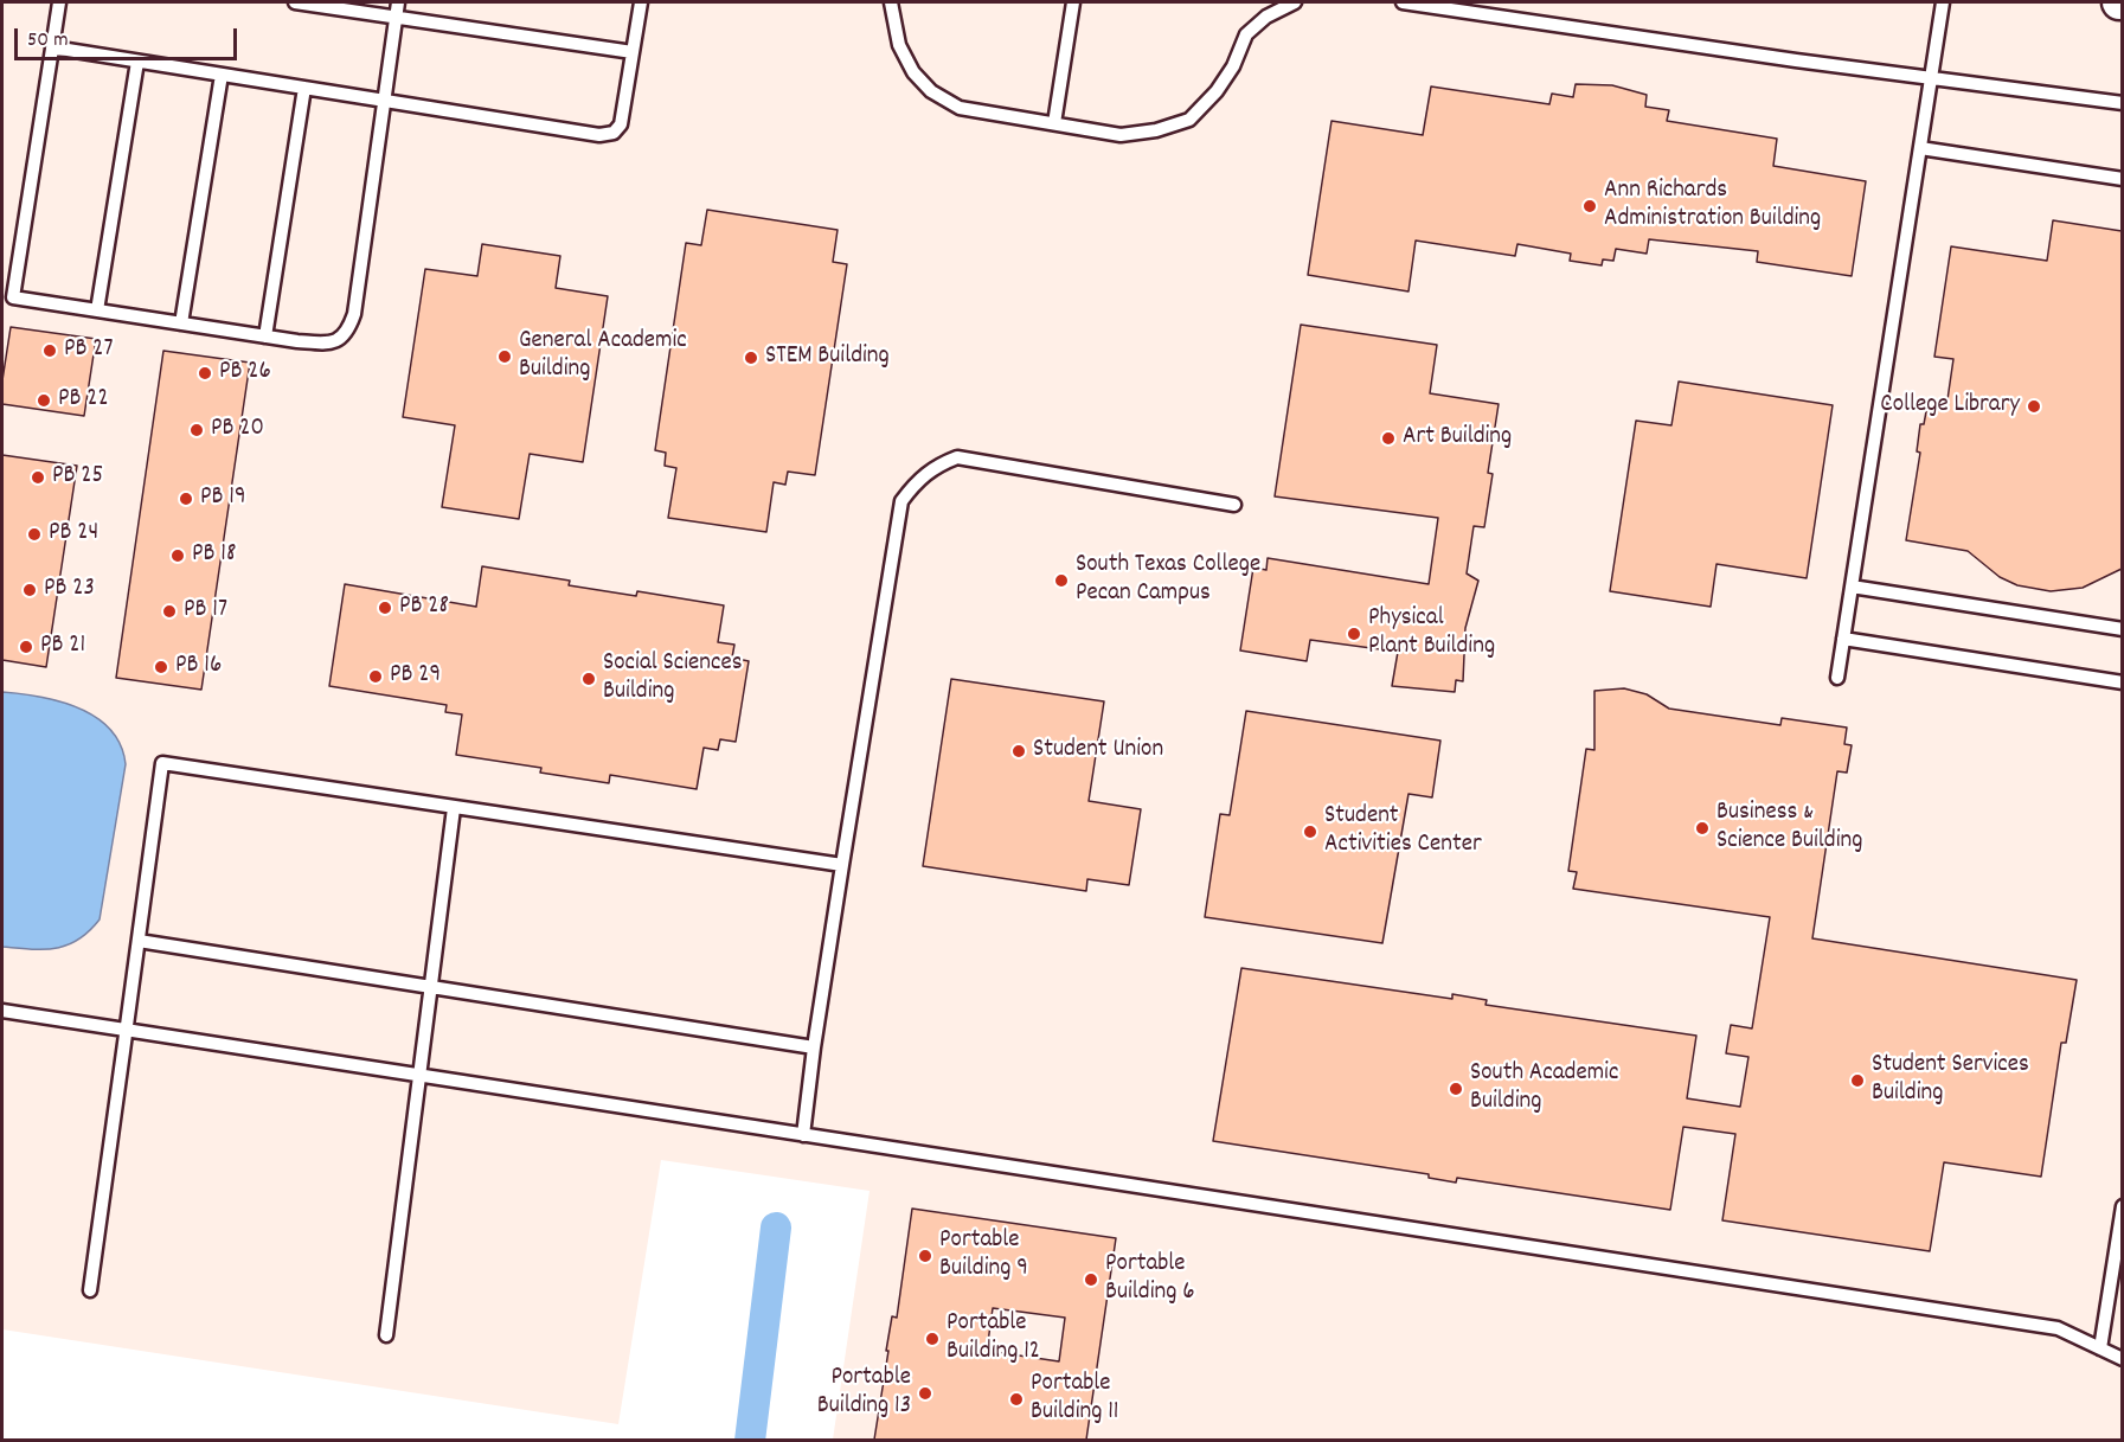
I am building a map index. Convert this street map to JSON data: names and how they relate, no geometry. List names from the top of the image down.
{
  "places": [
    "Ann Richards Administration Building",
    "PB 27",
    "General Academic Building",
    "STEM Building",
    "PB 26",
    "PB 22",
    "College Library",
    "PB 20",
    "Art Building",
    "PB 25",
    "PB 19",
    "PB 24",
    "PB 18",
    "South Texas College Pecan Campus",
    "PB 23",
    "PB 28",
    "PB 17",
    "Physical Plant Building",
    "PB 21",
    "PB 16",
    "PB 29",
    "Social Sciences Building",
    "Student Union",
    "Business & Science Building",
    "Student Activities Center",
    "Student Services Building",
    "South Academic Building",
    "Portable Building 9",
    "Portable Building 6",
    "Portable Building 12",
    "Portable Building 13",
    "Portable Building 11"
  ],
  "scale_bar": "50 m"
}
